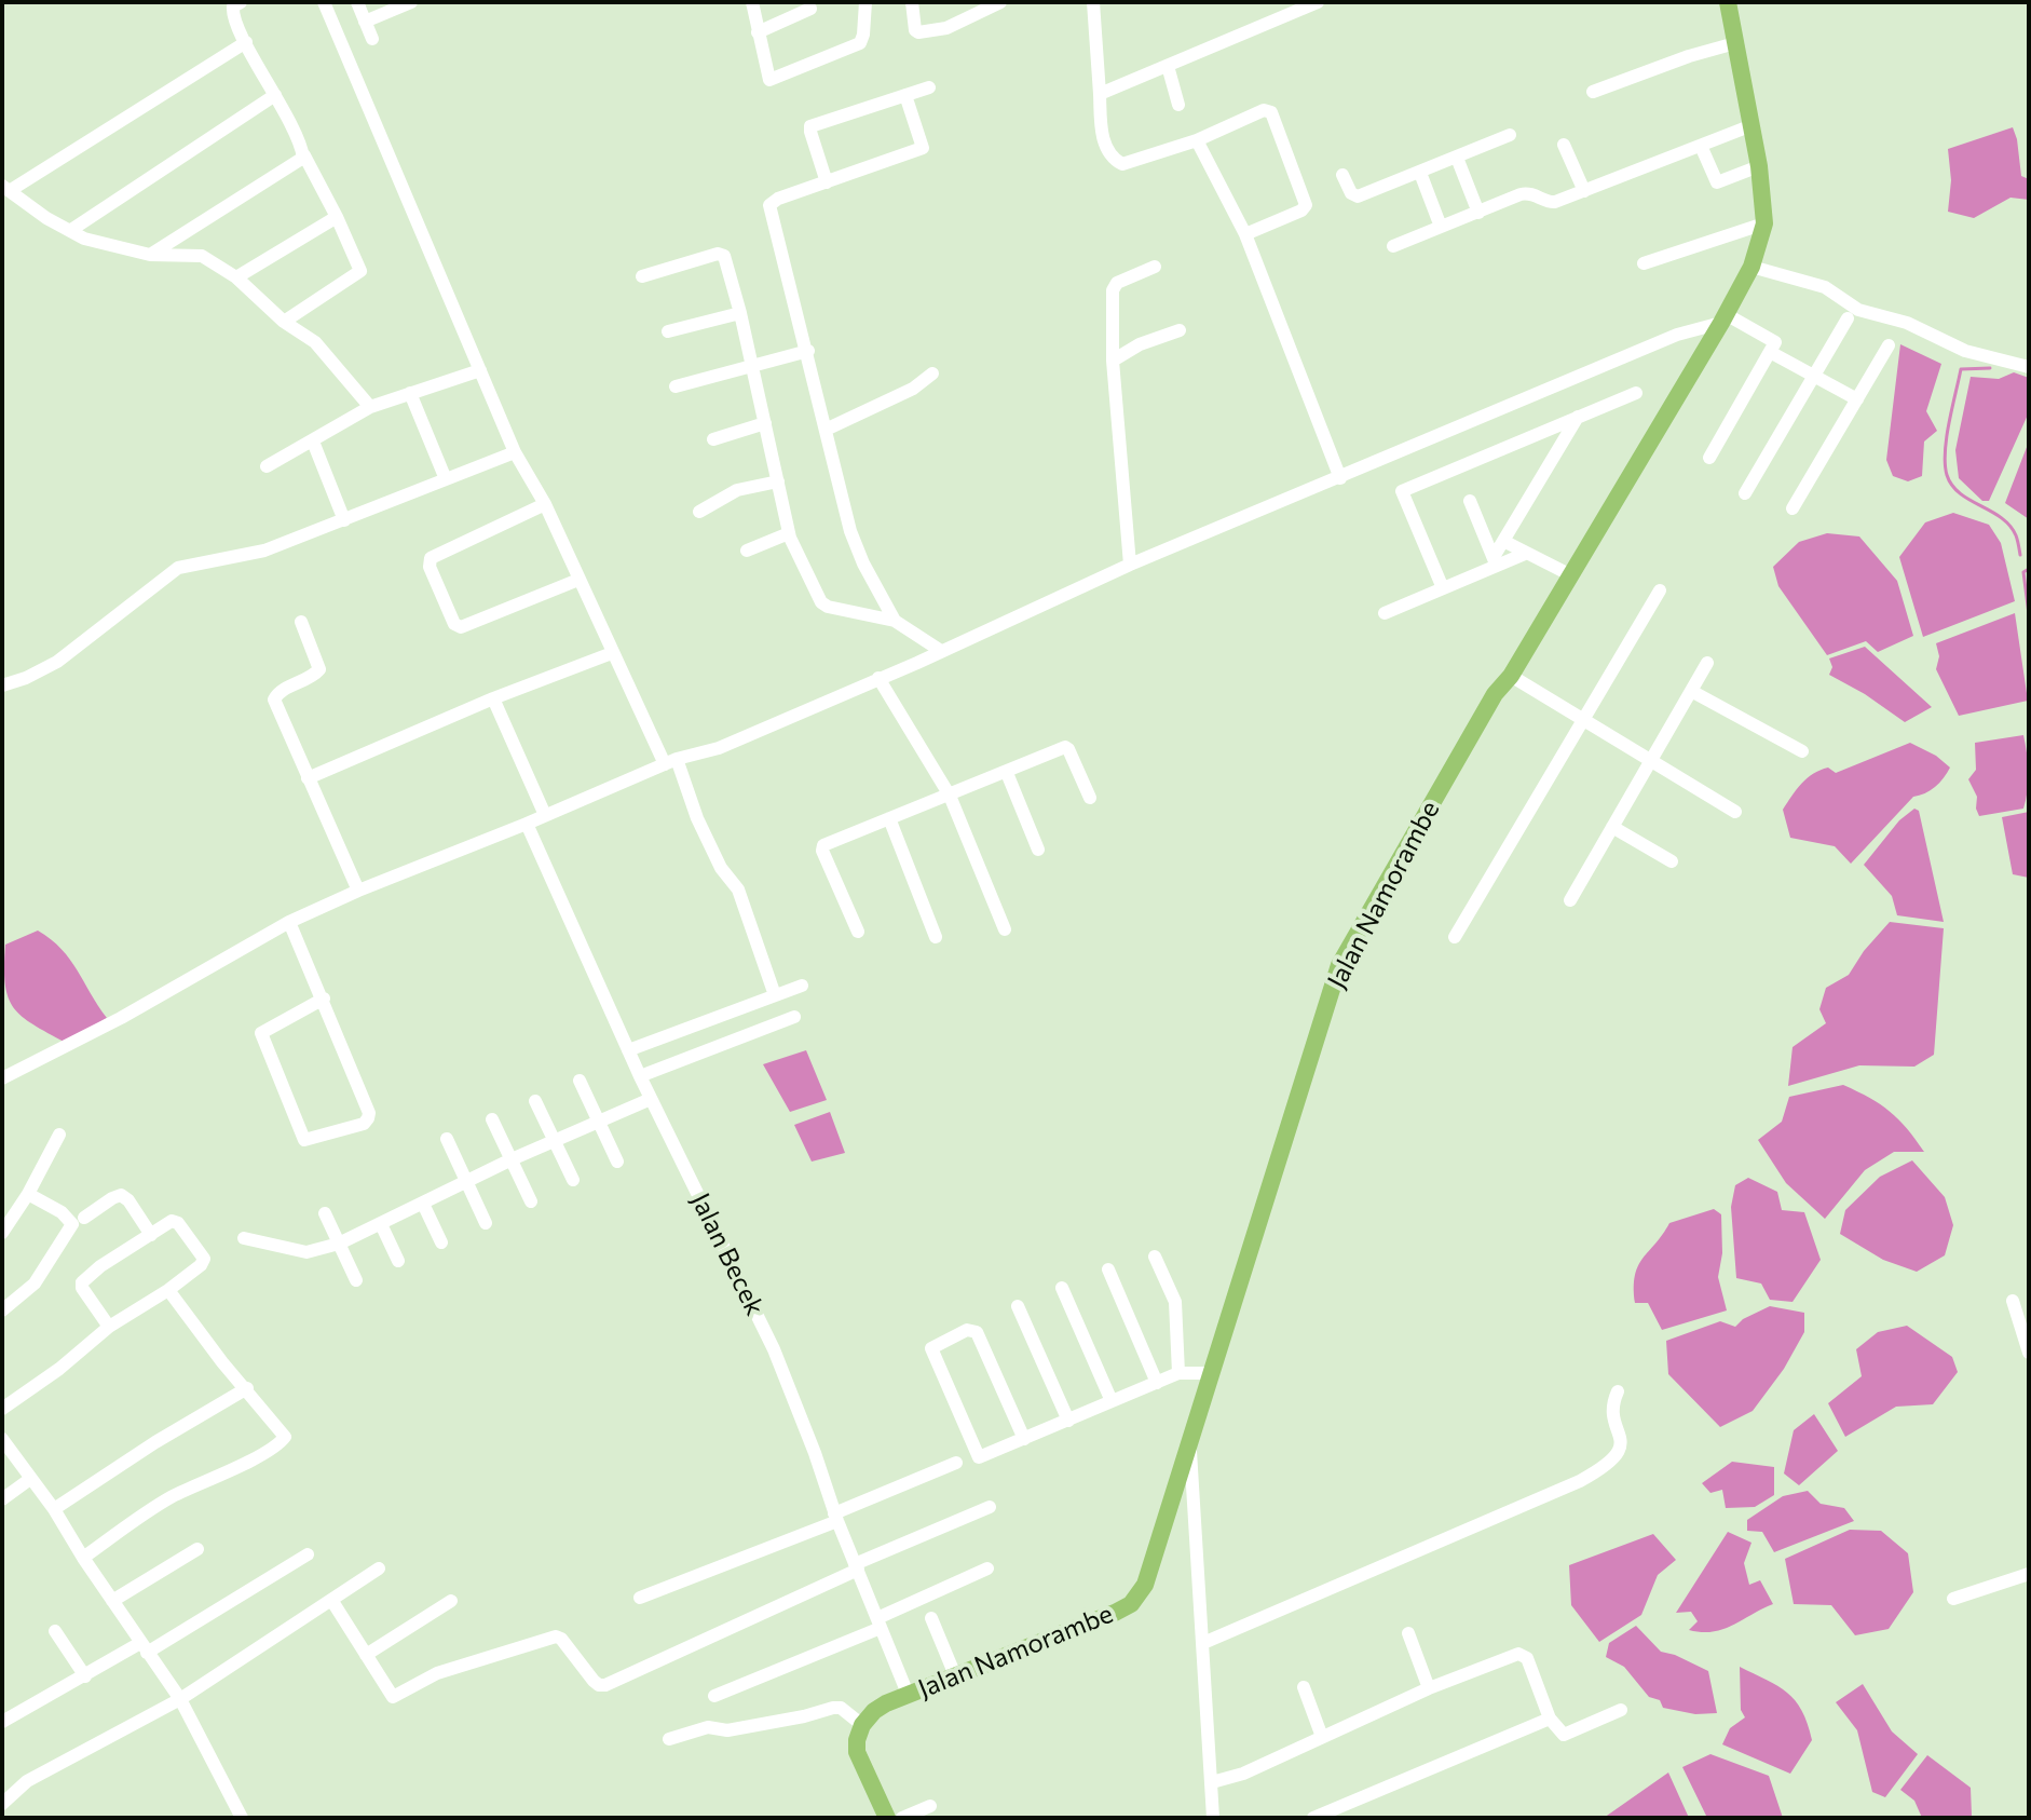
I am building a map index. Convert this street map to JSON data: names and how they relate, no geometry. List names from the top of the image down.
{
  "streets": {
    "main road": ["Jalan Namorambe"],
    "street": ["Jalan Becek"]
  },
  "crossings": [
    ["Jalan Namorambe", "Jalan Becek"]
  ]
}
